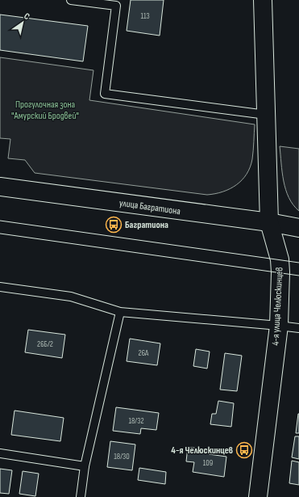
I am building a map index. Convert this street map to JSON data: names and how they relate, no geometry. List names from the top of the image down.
{
  "streets": {
    "main road": ["улица Багратиона", "4-я улица Челюскинцев"]
  },
  "crossings": [
    ["улица Багратиона", "4-я улица Челюскинцев"]
  ],
  "parks": ["Прогулочная зона \"Амурский Бродвей\""],
  "places": {
    "bus stop": ["Багратиона", "4-я Челюскинцев"]
  },
  "house_numbers": [
    "113",
    "26Б/2",
    "26А",
    "18/32",
    "18/30",
    "109"
  ],
  "north": "top right"
}
